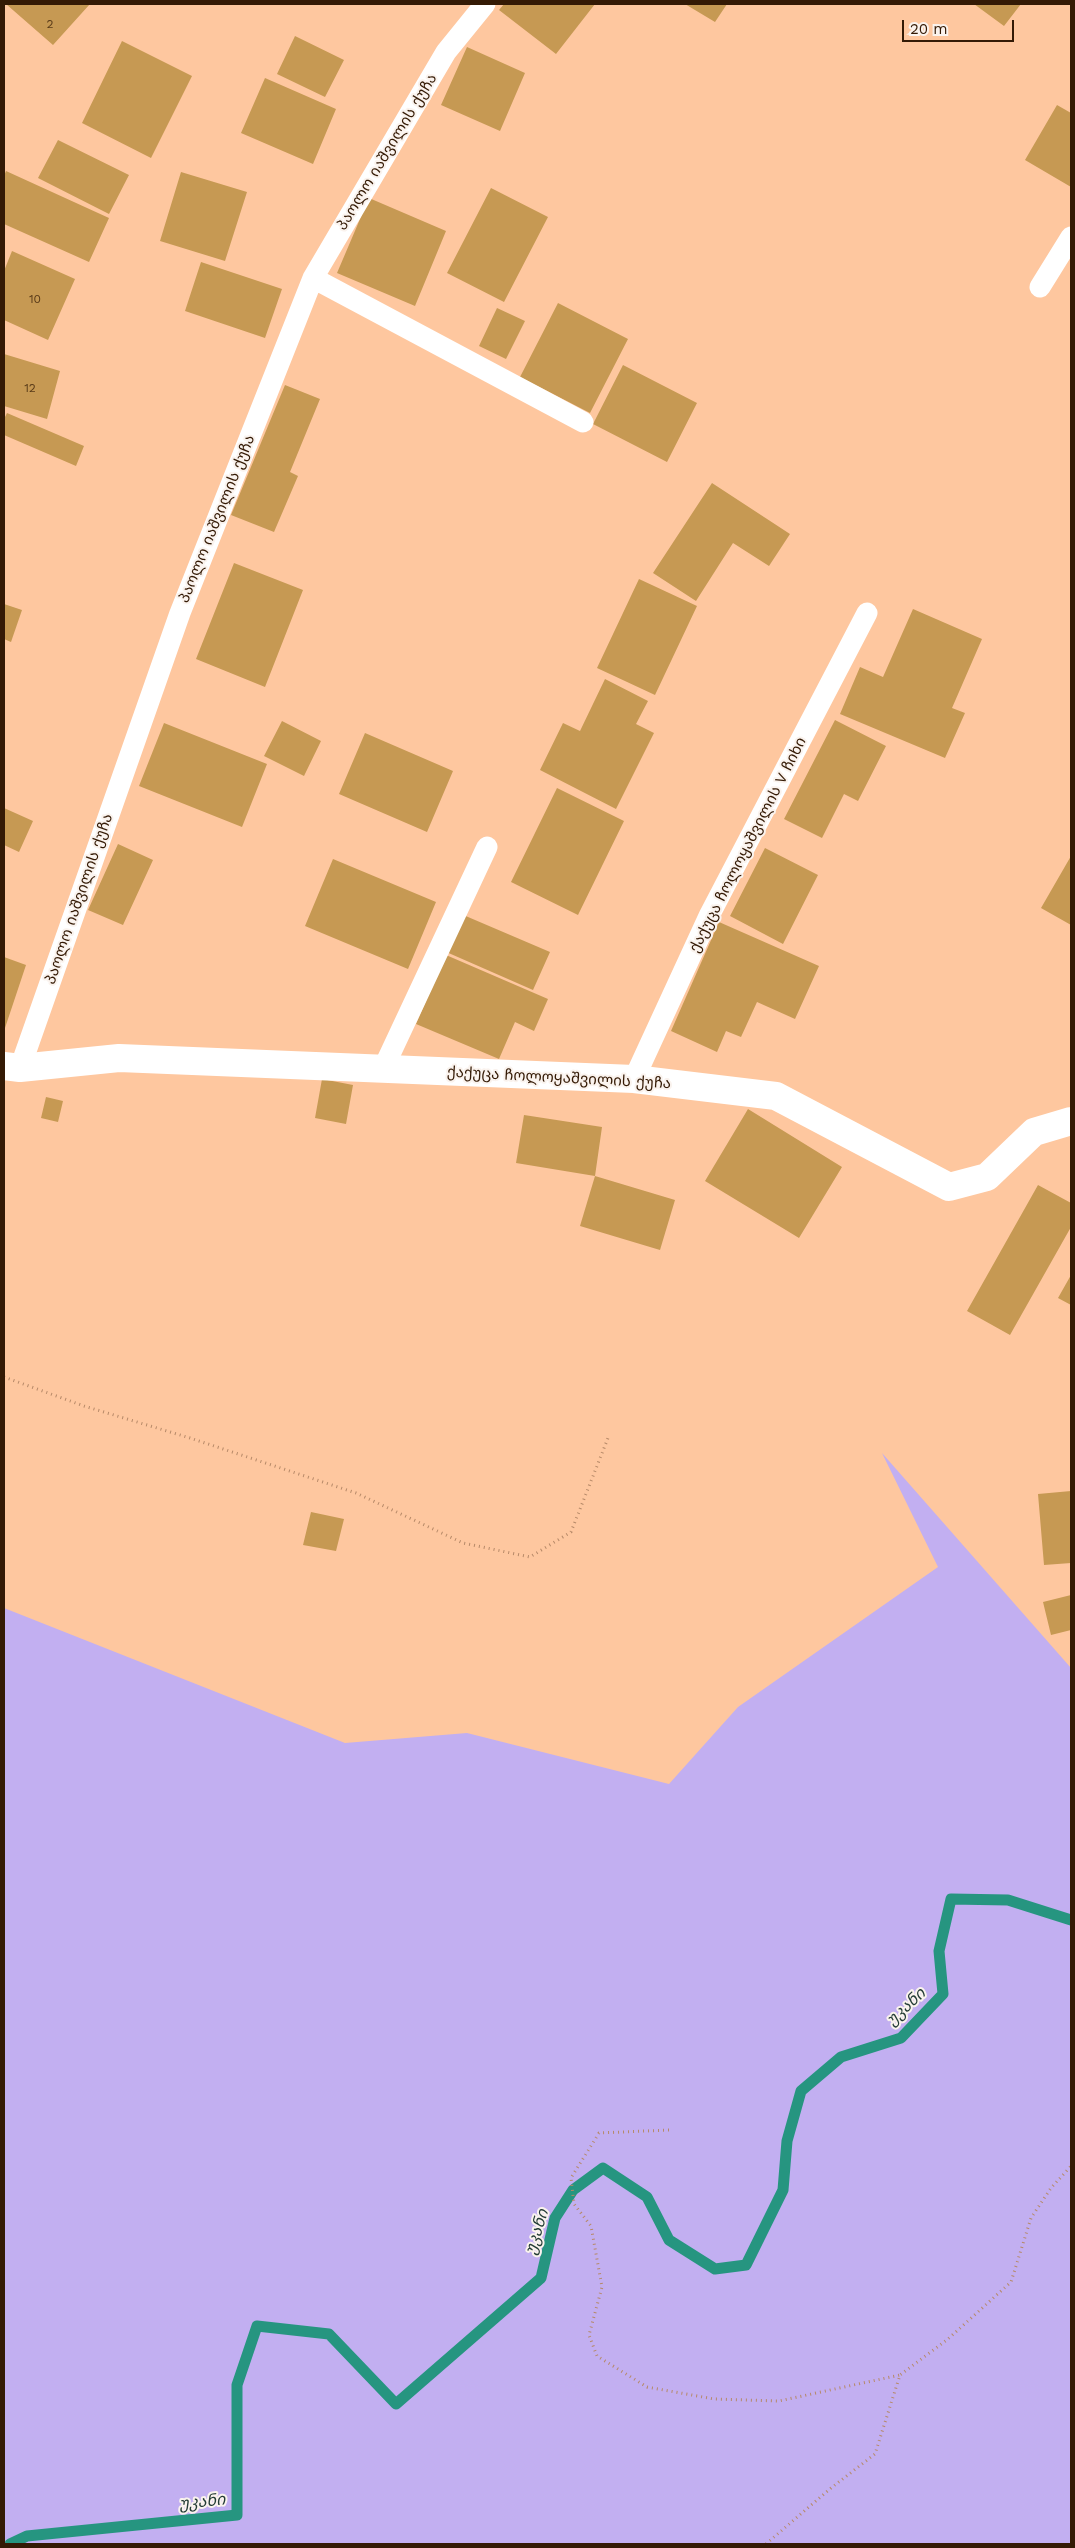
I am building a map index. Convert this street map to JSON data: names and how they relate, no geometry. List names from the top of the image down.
{
  "streets": {
    "street": ["ქაქუცა ჩოლოყაშვილის ქუჩა"],
    "lane": ["პაოლო იაშვილის ქუჩა", "ქაქუცა ჩოლოყაშვილის V ჩიხი"]
  },
  "crossings": [
    ["პაოლო იაშვილის ქუჩა", "ქაქუცა ჩოლოყაშვილის ქუჩა"],
    ["ქაქუცა ჩოლოყაშვილის V ჩიხი", "ქაქუცა ჩოლოყაშვილის ქუჩა"]
  ],
  "water": ["უკანი"],
  "house_numbers": ["2", "10", "12"],
  "scale_bar": "20 m"
}
